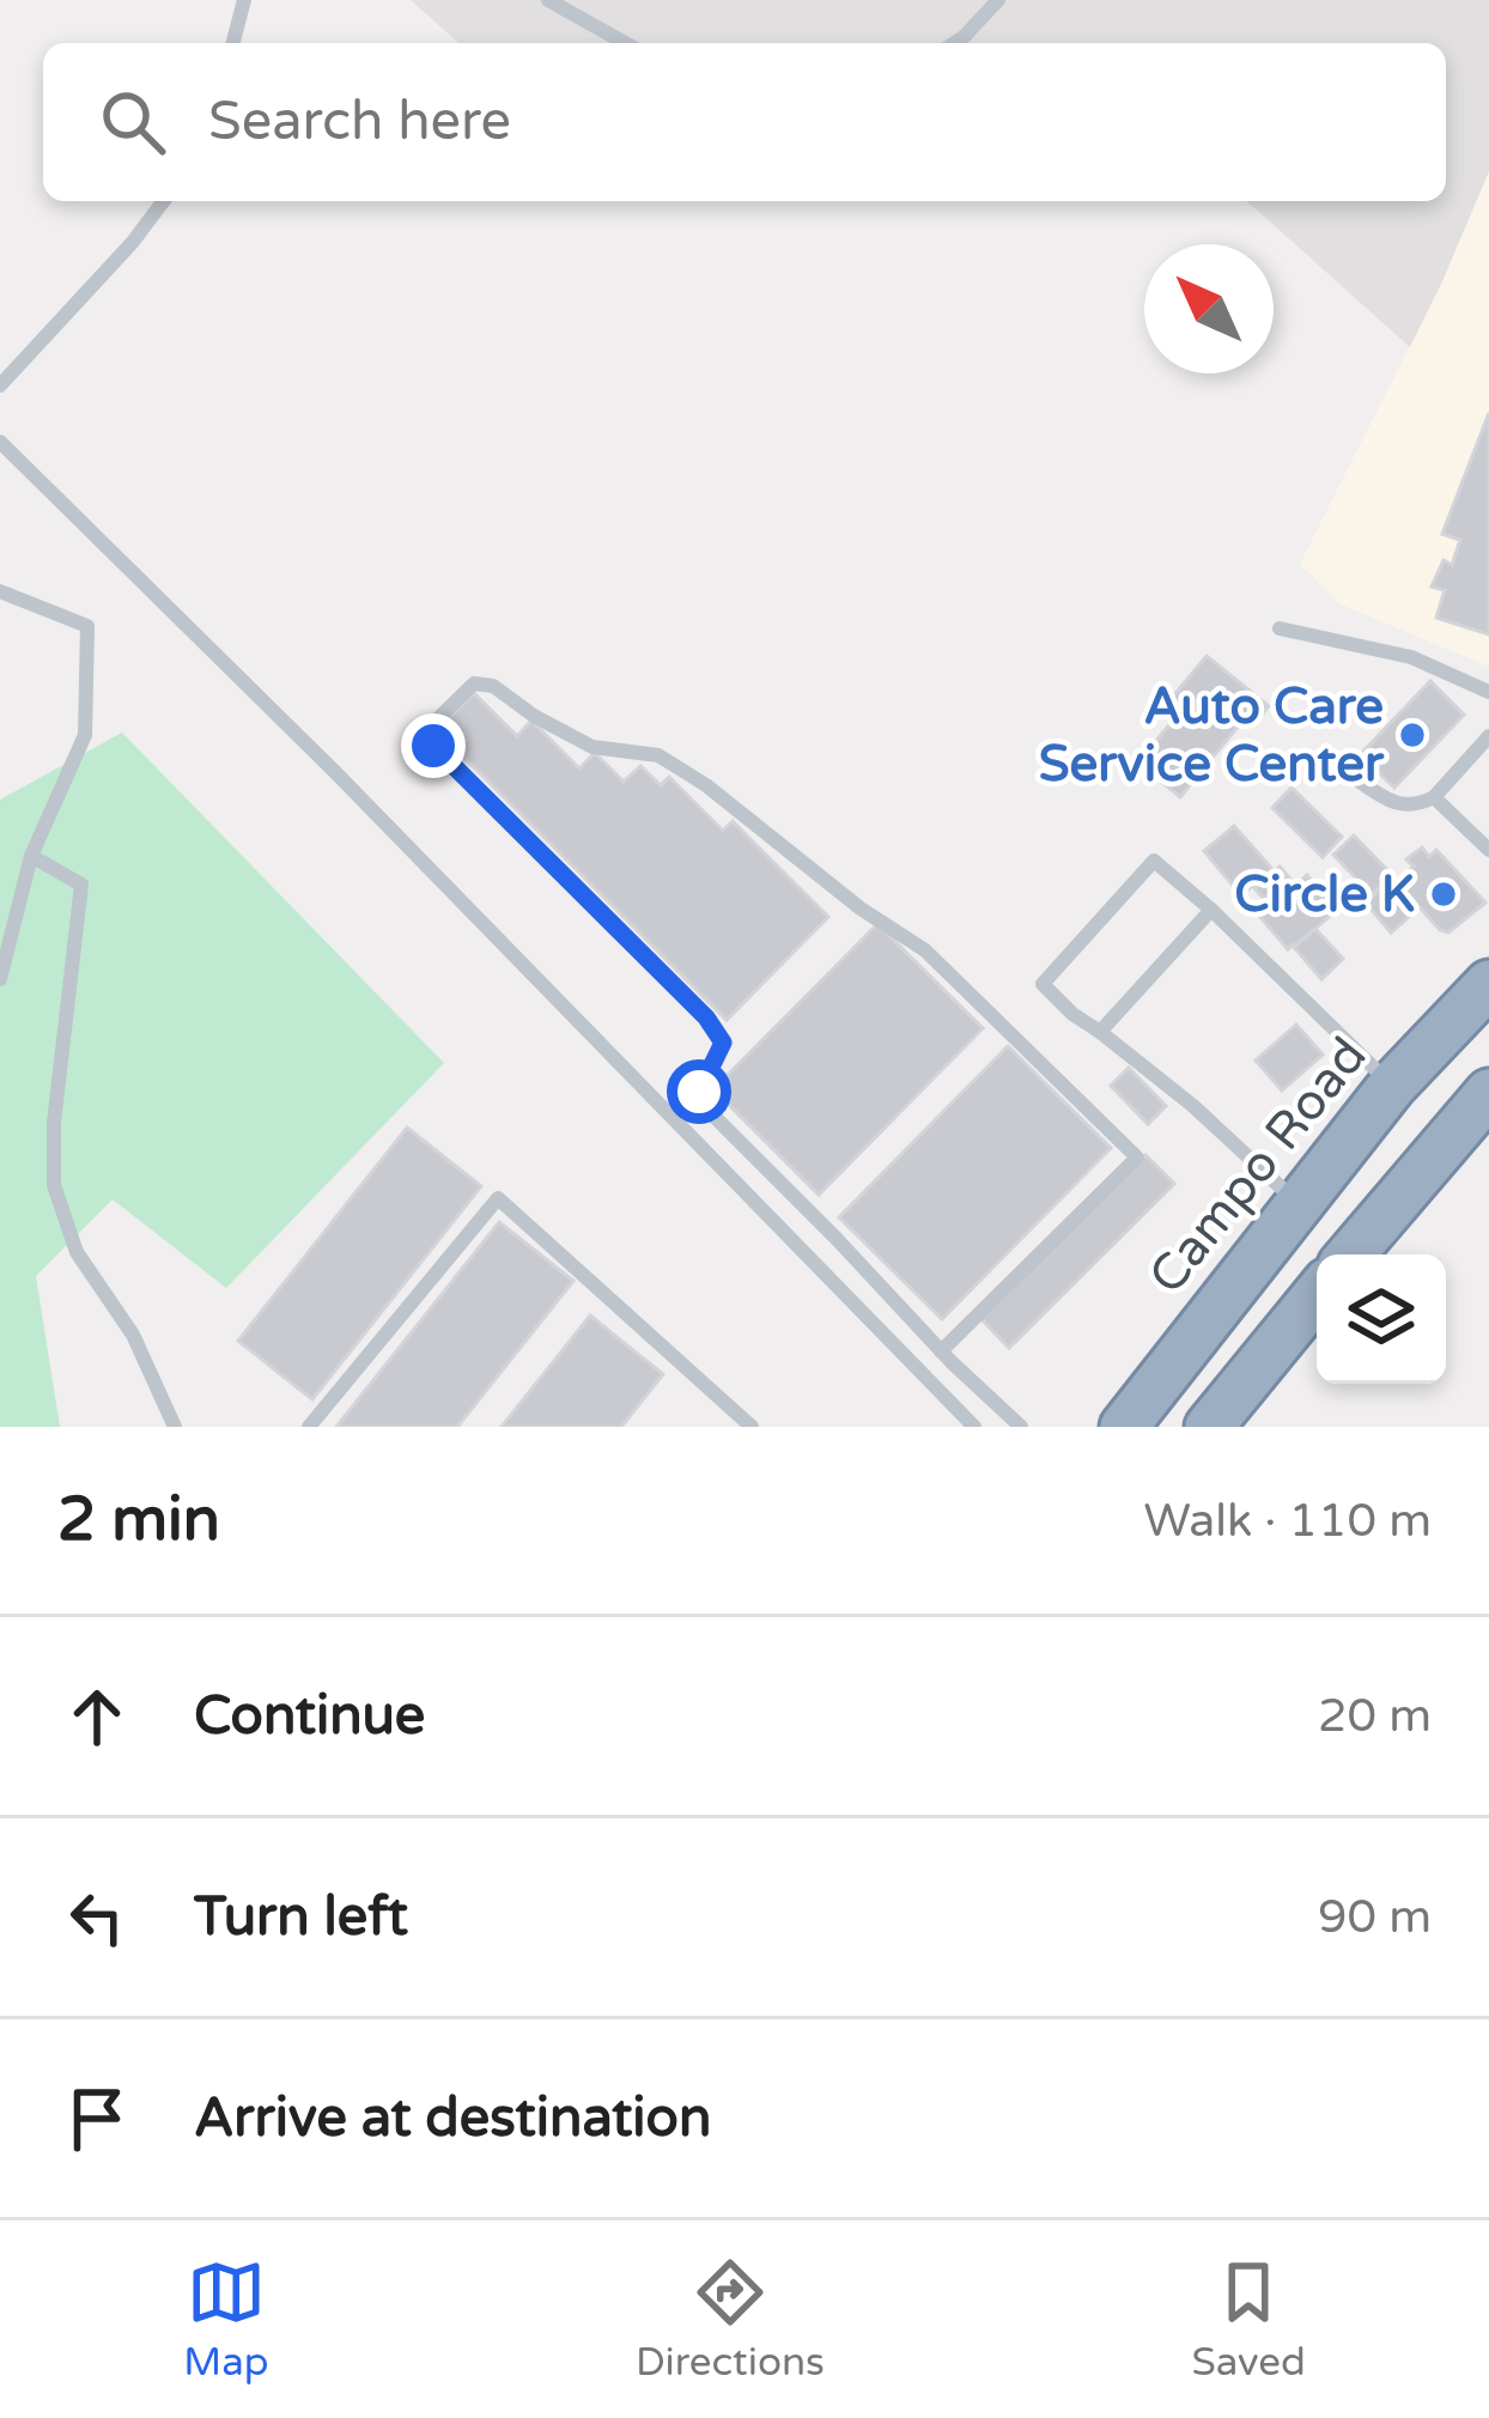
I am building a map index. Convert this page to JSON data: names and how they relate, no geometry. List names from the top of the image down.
{
  "streets": {
    "highway": ["Campo Road"]
  },
  "places": ["Auto Care Service Center", "Circle K"],
  "north": "top left",
  "page": {
    "search": "Search here",
    "heading": ["2 min", "Walk · 110 m"],
    "list": [
      ["Continue", "20 m"],
      ["Turn left", "90 m"],
      "Arrive at destination"
    ],
    "nav": ["Map", "Directions", "Saved"]
  }
}
